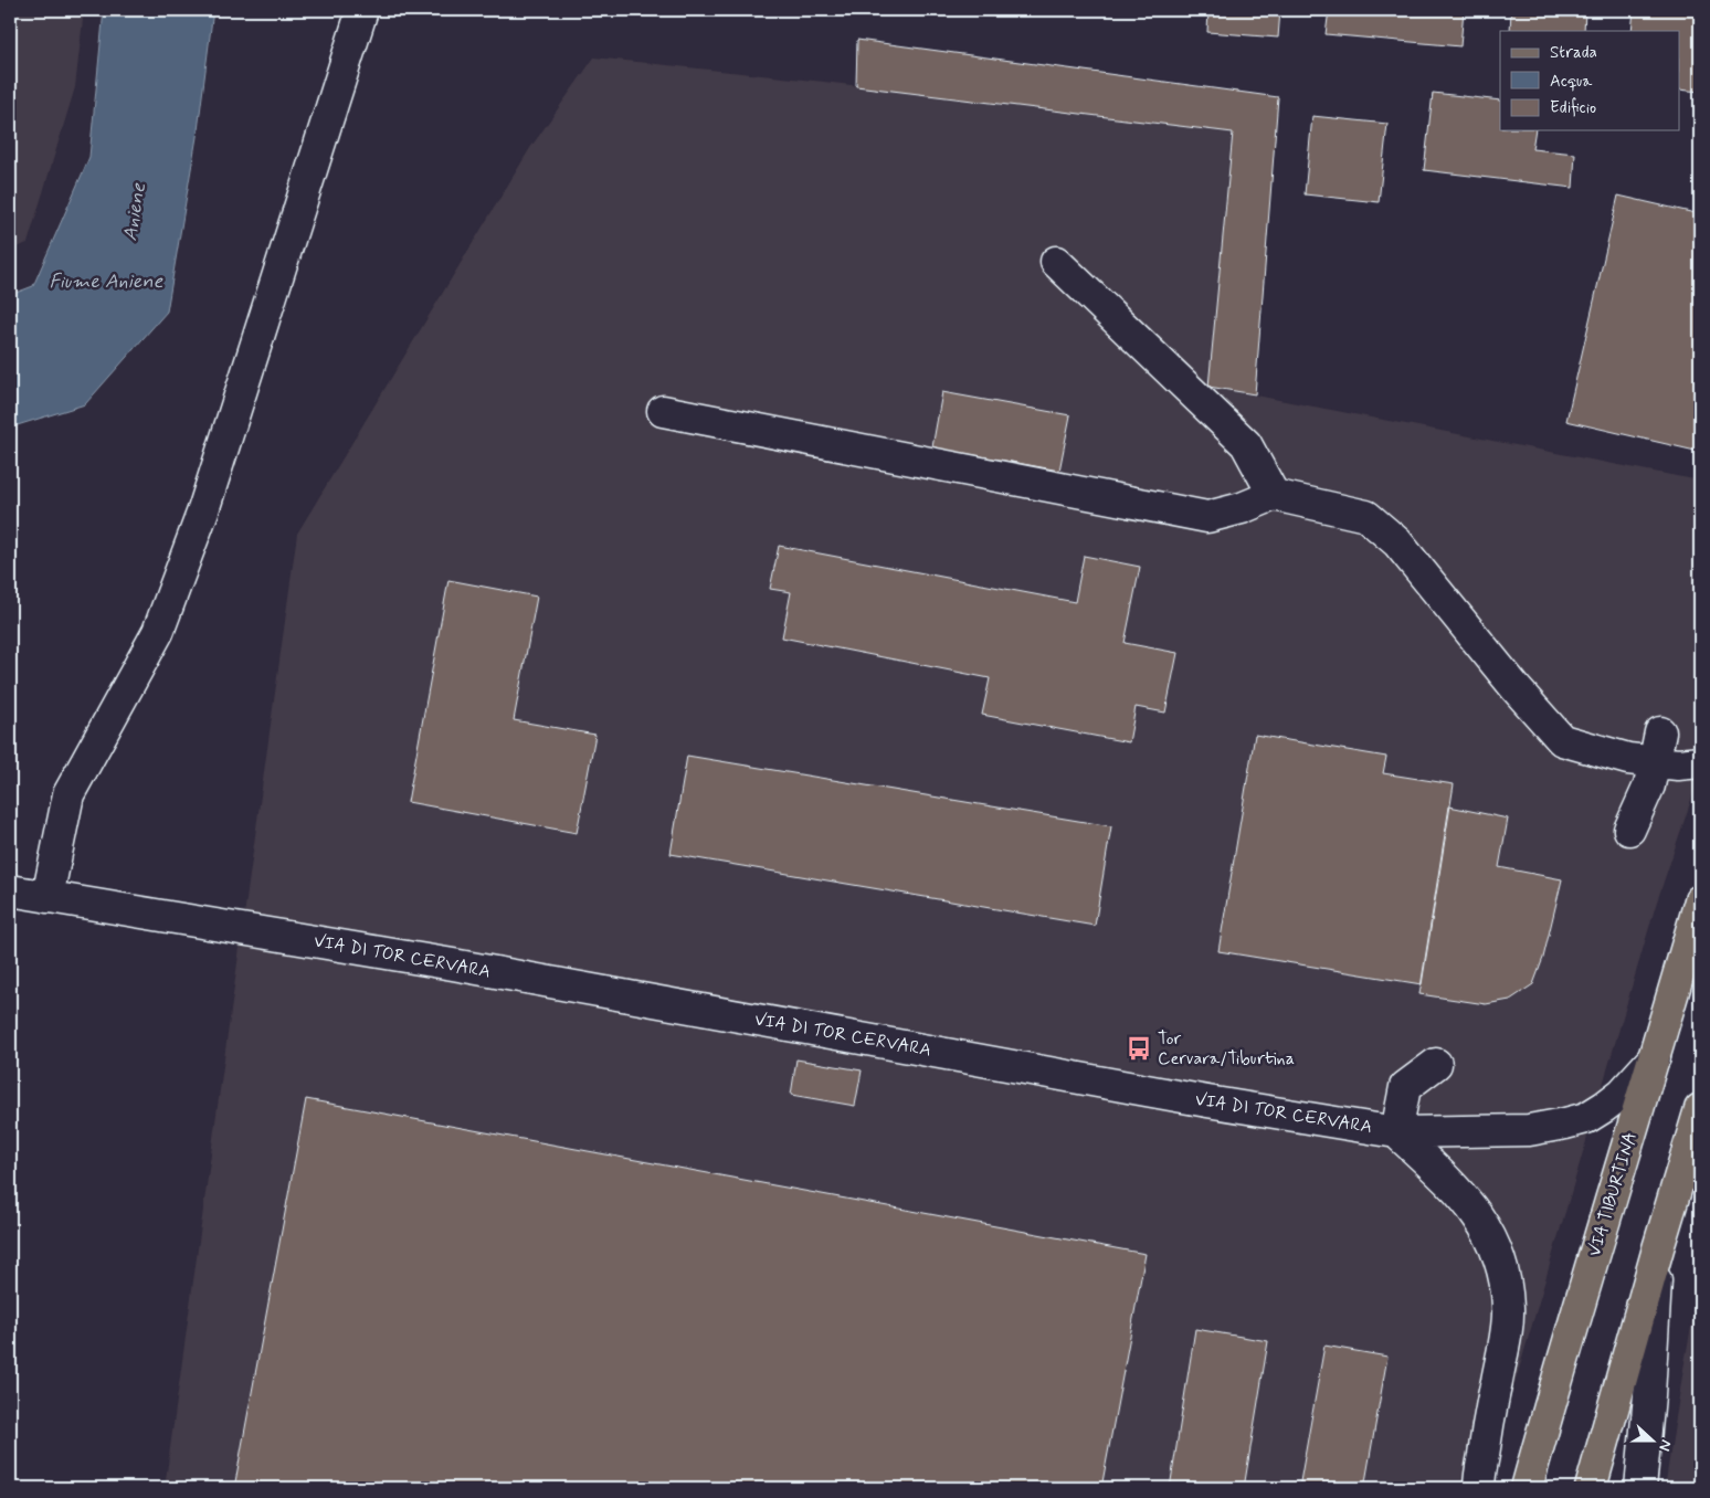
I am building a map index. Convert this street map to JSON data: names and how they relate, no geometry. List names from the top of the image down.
{
  "streets": {
    "main road": ["VIA TIBURTINA"],
    "street": ["VIA DI TOR CERVARA"]
  },
  "crossings": [
    ["VIA DI TOR CERVARA", "VIA TIBURTINA"]
  ],
  "water": ["Aniene", "Fiume Aniene"],
  "places": {
    "bus stop": ["Tor Cervara/Tiburtina"]
  },
  "legend": ["Strada", "Acqua", "Edificio"],
  "north": "right"
}
